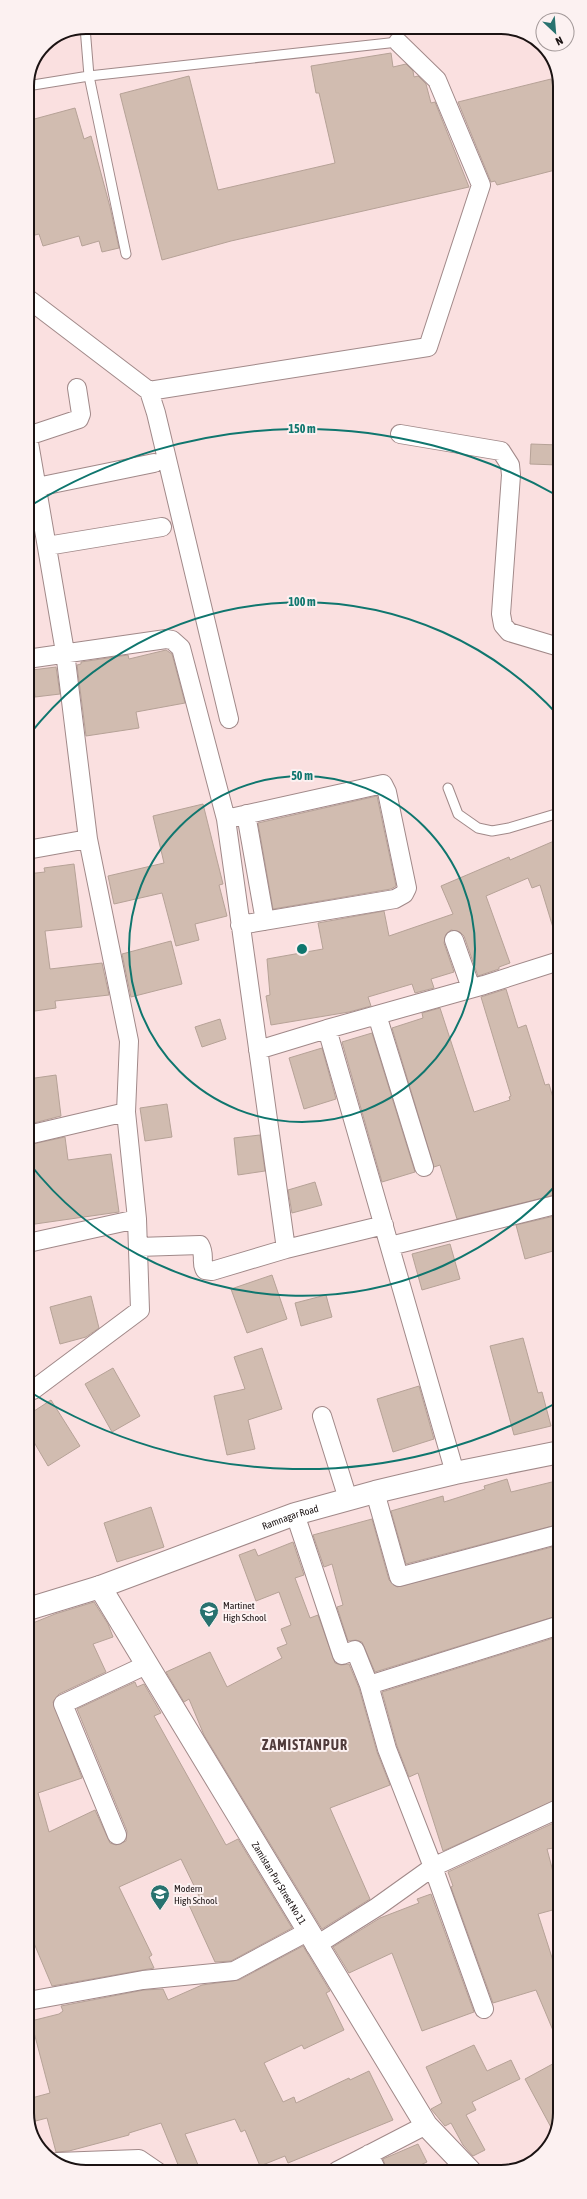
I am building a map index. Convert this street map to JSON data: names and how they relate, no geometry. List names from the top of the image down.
{
  "streets": {
    "street": ["Ramnagar Road", "Zamistan Pur Street No 11"]
  },
  "crossings": [
    ["Ramnagar Road", "Zamistan Pur Street No 11"]
  ],
  "districts": ["ZAMISTANPUR"],
  "places": {
    "school or university": ["Martinet High School", "Modern High School"]
  },
  "north": "bottom right",
  "rings": ["150 m", "100 m", "50 m"]
}
